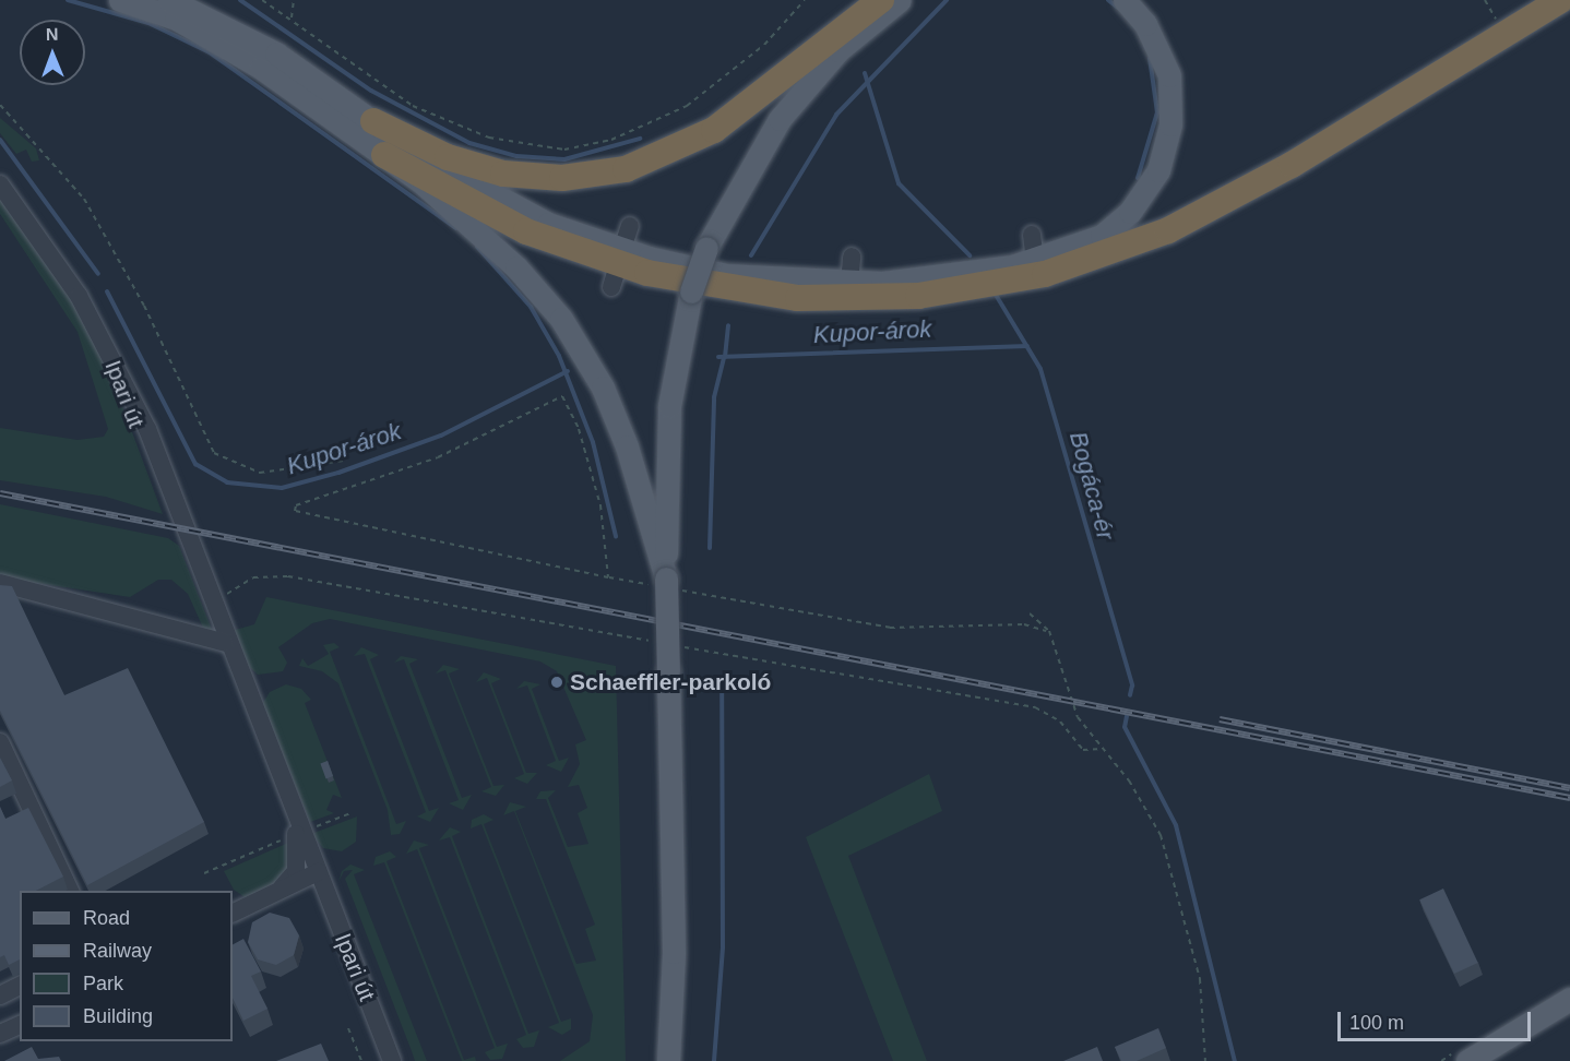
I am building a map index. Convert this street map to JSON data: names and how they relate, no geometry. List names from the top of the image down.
{
  "streets": {
    "street": ["Ipari út"]
  },
  "water": ["Kupor-árok", "Bogáca-ér"],
  "places": ["Schaeffler-parkoló"],
  "legend": [
    "Road",
    "Railway",
    "Park",
    "Building"
  ],
  "scale_bar": "100 m",
  "north": "top"
}
